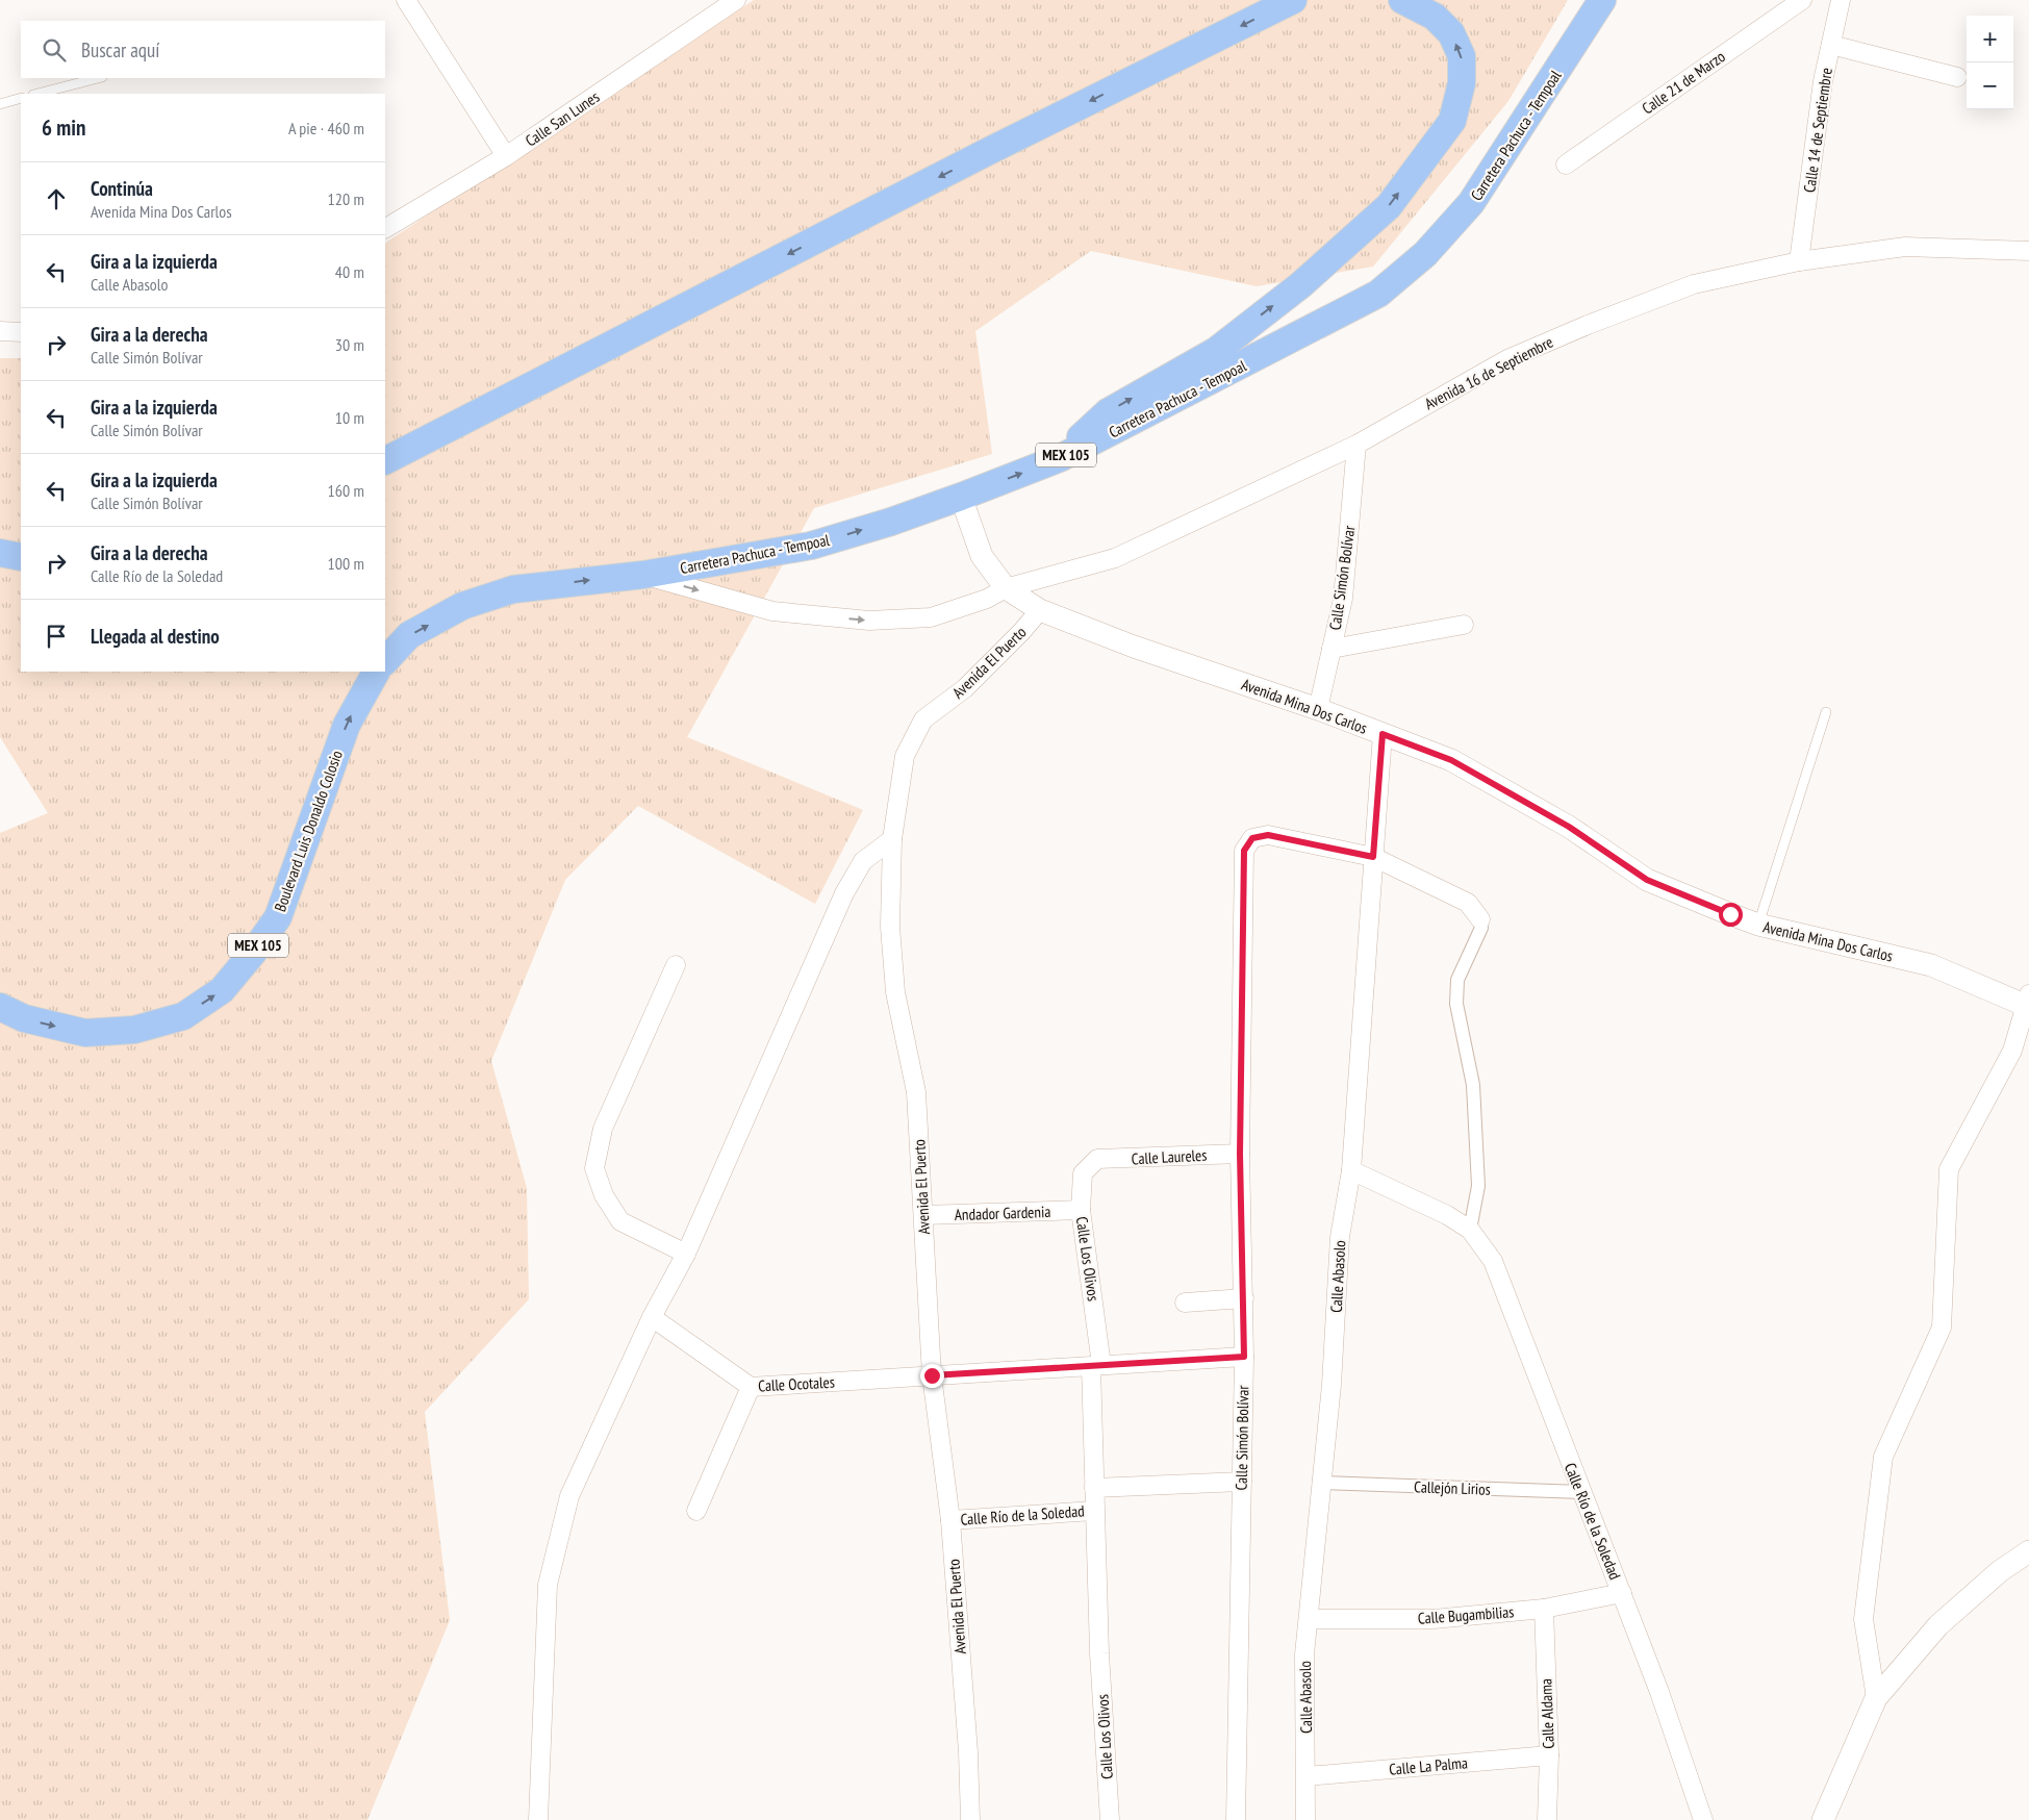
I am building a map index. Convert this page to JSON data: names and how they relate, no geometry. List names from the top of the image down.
{
  "streets": {
    "main road": ["Carretera Pachuca - Tempoal", "MEX 105", "Boulevard Luis Donaldo Colosio"],
    "street": [
      "Calle 21 de Marzo",
      "Calle San Lunes",
      "Calle 14 de Septiembre",
      "Avenida 16 de Septiembre",
      "Calle Simón Bolívar",
      "Avenida El Puerto",
      "Avenida Mina Dos Carlos",
      "Calle Laureles",
      "Andador Gardenia",
      "Calle Los Olivos",
      "Calle Abasolo",
      "Calle Ocotales",
      "Callejón Lirios",
      "Calle Río de la Soledad",
      "Calle Bugambilias",
      "Calle Aldama",
      "Calle La Palma"
    ]
  },
  "crossings": [
    ["Calle 14 de Septiembre", "Avenida 16 de Septiembre"],
    ["Carretera Pachuca - Tempoal", "Avenida Mina Dos Carlos"],
    ["Avenida 16 de Septiembre", "Calle Simón Bolívar"],
    ["Avenida 16 de Septiembre", "Avenida Mina Dos Carlos"],
    ["Calle Simón Bolívar", "Avenida Mina Dos Carlos"],
    ["Calle Simón Bolívar", "Calle Laureles"],
    ["Calle Simón Bolívar", "Calle Abasolo"],
    ["Avenida El Puerto", "Avenida Mina Dos Carlos"],
    ["Avenida El Puerto", "Andador Gardenia"],
    ["Avenida El Puerto", "Calle Ocotales"],
    ["Avenida El Puerto", "Calle Río de la Soledad"],
    ["Avenida Mina Dos Carlos", "Calle Abasolo"],
    ["Calle Laureles", "Calle Los Olivos"],
    ["Andador Gardenia", "Calle Los Olivos"],
    ["Calle Los Olivos", "Calle Río de la Soledad"],
    ["Calle Abasolo", "Callejón Lirios"],
    ["Calle Abasolo", "Calle Bugambilias"],
    ["Calle Abasolo", "Calle La Palma"],
    ["Callejón Lirios", "Calle Río de la Soledad"],
    ["Calle Río de la Soledad", "Calle Bugambilias"],
    ["Calle Bugambilias", "Calle Aldama"],
    ["Calle Aldama", "Calle La Palma"]
  ],
  "one_way": ["Boulevard Luis Donaldo Colosio"],
  "page": {
    "map_buttons": ["+", "−"],
    "search": "Buscar aquí",
    "heading": ["6 min", "A pie · 460 m"],
    "list": [
      ["Continúa", "Avenida Mina Dos Carlos", "120 m"],
      ["Gira a la izquierda", "Calle Abasolo", "40 m"],
      ["Gira a la derecha", "Calle Simón Bolívar", "30 m"],
      ["Gira a la izquierda", "Calle Simón Bolívar", "10 m"],
      ["Gira a la izquierda", "Calle Simón Bolívar", "160 m"],
      ["Gira a la derecha", "Calle Río de la Soledad", "100 m"],
      "Llegada al destino"
    ]
  }
}
